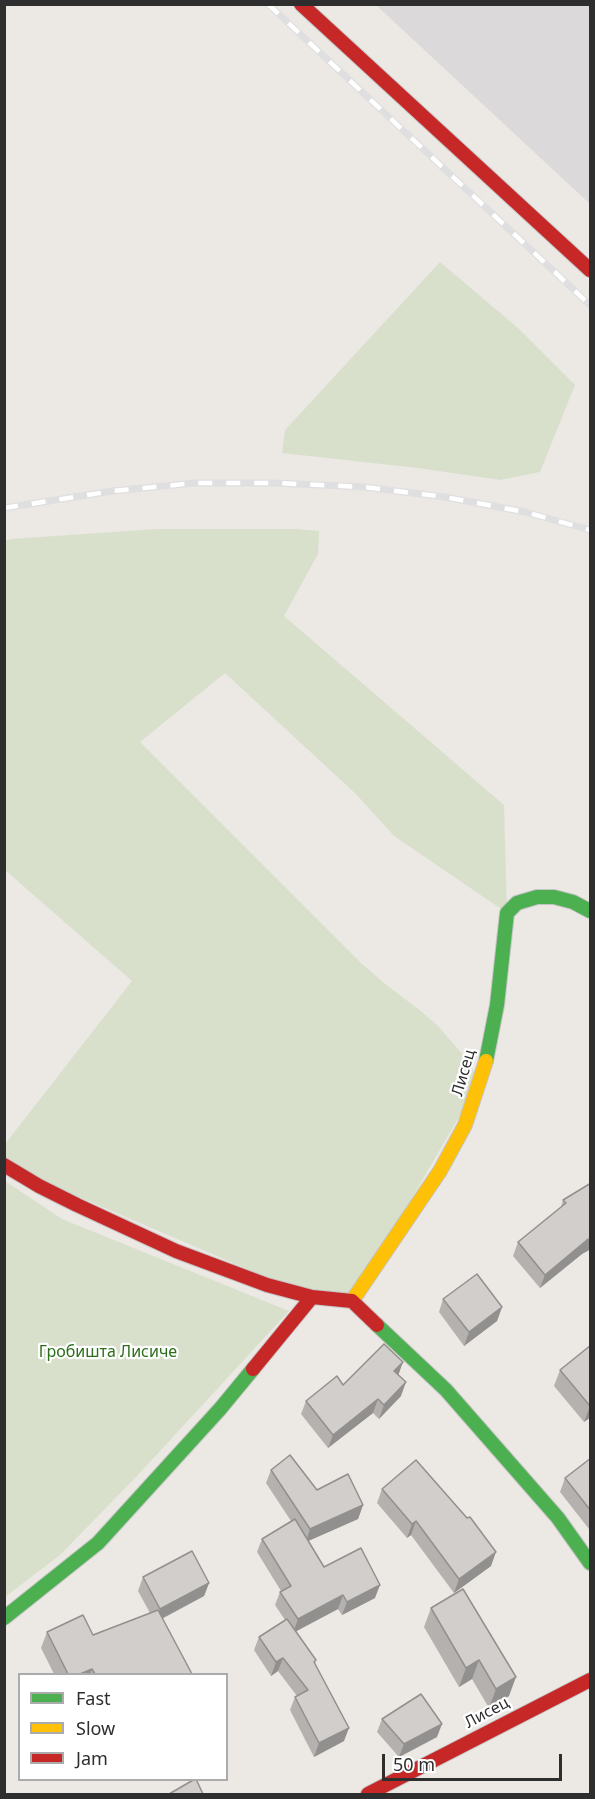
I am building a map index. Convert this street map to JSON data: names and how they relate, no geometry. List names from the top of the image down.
{
  "streets": {
    "street": ["Лисец"]
  },
  "parks": ["Гробишта Лисиче"],
  "legend": ["Fast", "Slow", "Jam"],
  "scale_bar": "50 m"
}
